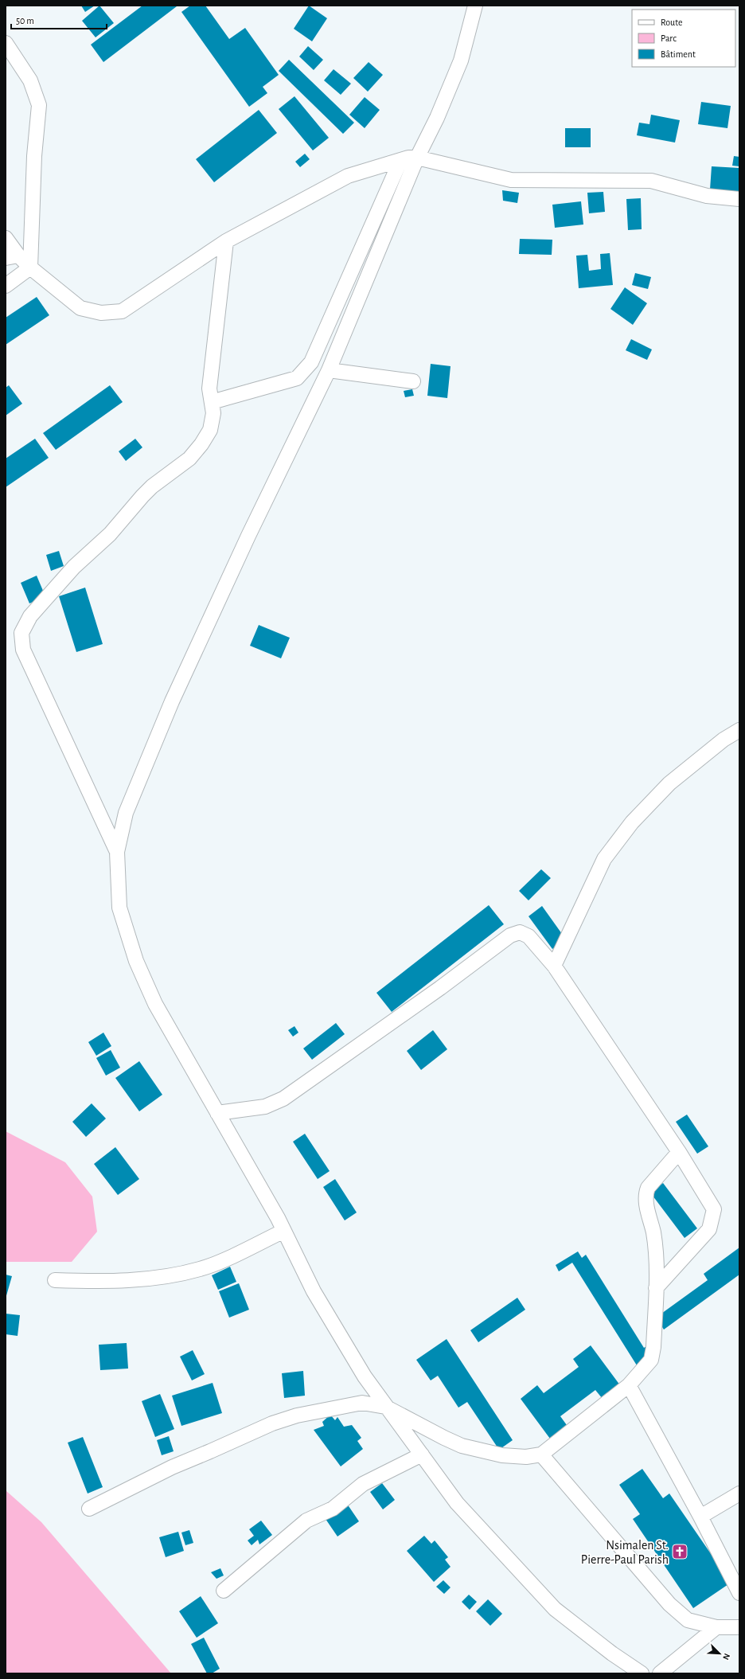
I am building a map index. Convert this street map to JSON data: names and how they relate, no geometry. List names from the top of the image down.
{
  "places": {
    "church": ["Nsimalen St. Pierre-Paul Parish"]
  },
  "legend": ["Route", "Parc", "Bâtiment"],
  "scale_bar": "50 m",
  "north": "bottom right"
}
